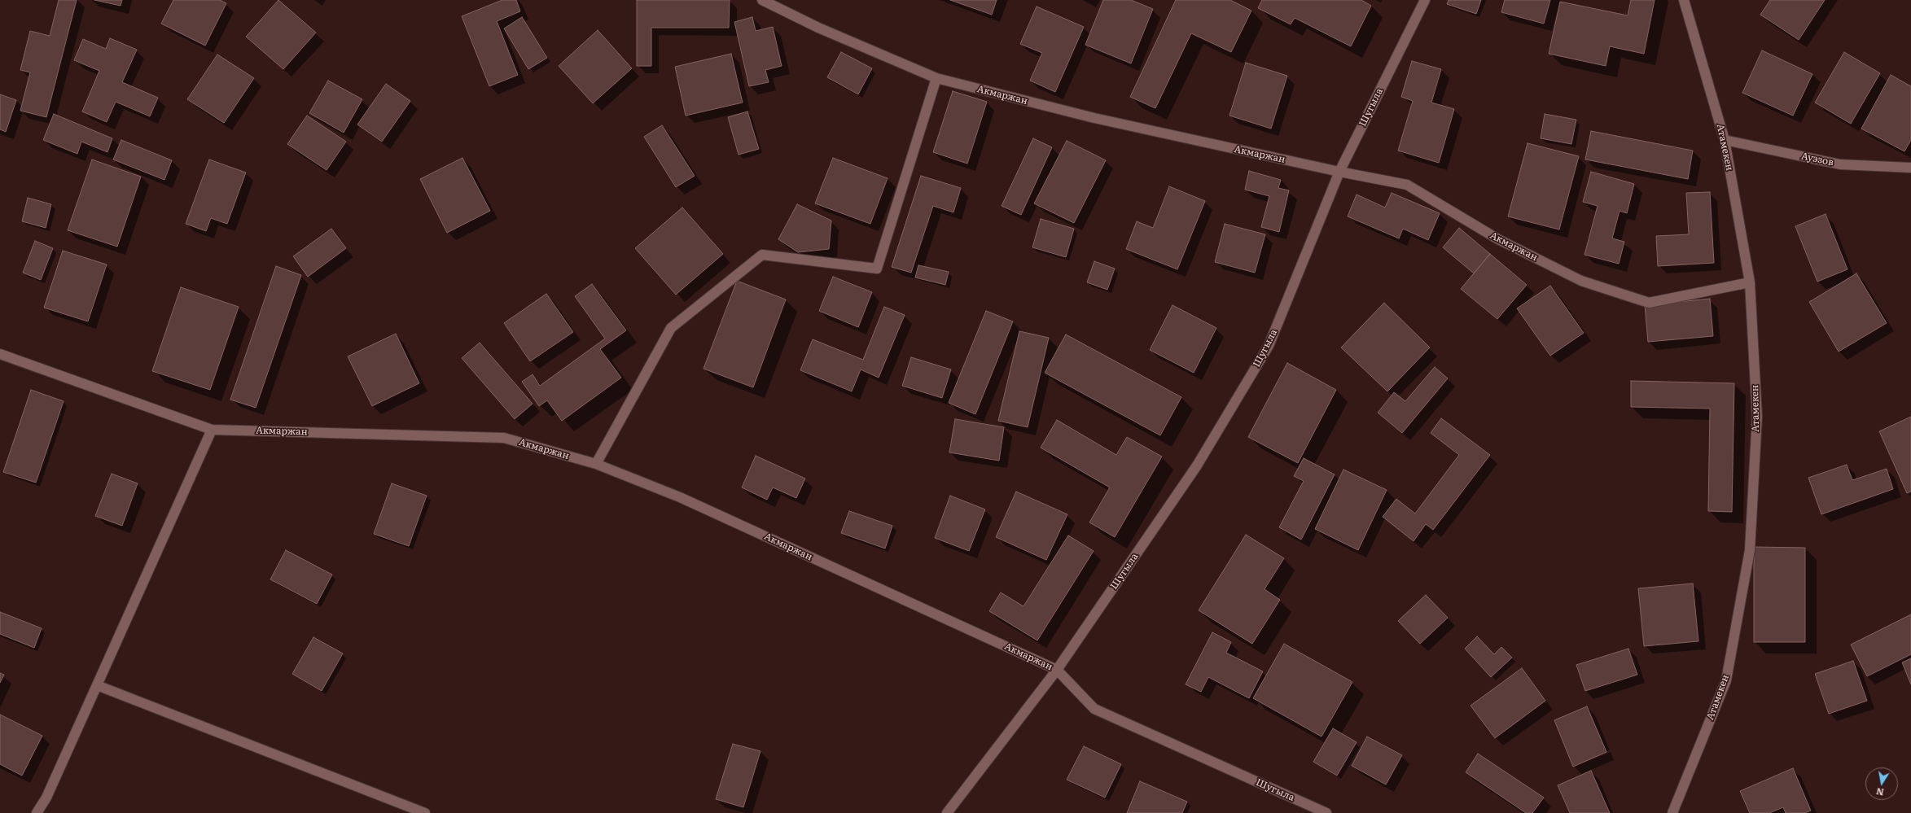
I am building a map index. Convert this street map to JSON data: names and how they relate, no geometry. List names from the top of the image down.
{
  "streets": {
    "street": [
      "Акмаржан",
      "Шугыла",
      "Атамекен",
      "Ауэзов"
    ]
  },
  "crossings": [
    ["Акмаржан", "Шугыла"],
    ["Акмаржан", "Атамекен"],
    ["Атамекен", "Ауэзов"]
  ],
  "north": "bottom"
}
